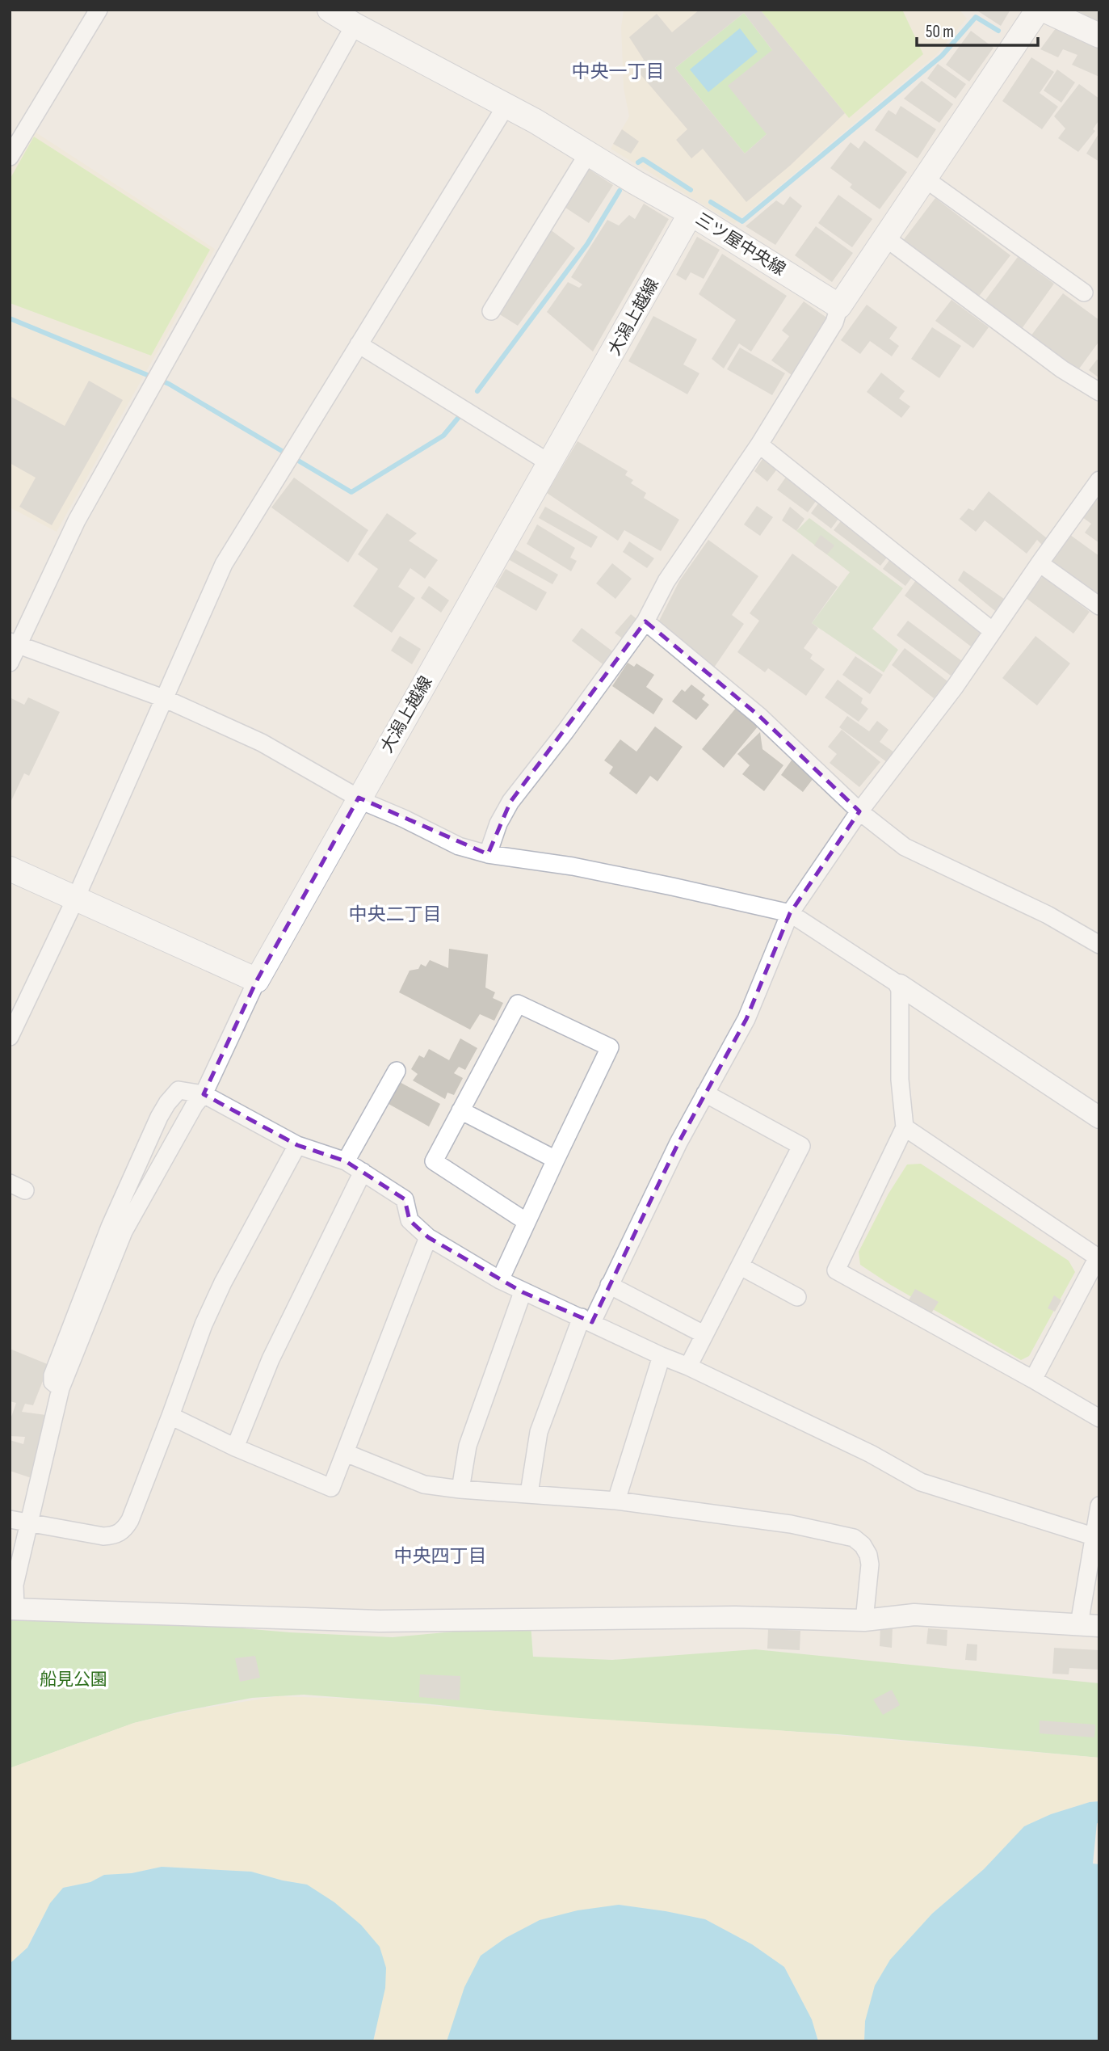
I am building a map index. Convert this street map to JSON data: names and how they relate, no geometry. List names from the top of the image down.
{
  "streets": {
    "main road": ["三ツ屋中央線", "大潟上越線"]
  },
  "crossings": [
    ["三ツ屋中央線", "大潟上越線"]
  ],
  "districts": ["中央一丁目", "中央二丁目", "中央四丁目"],
  "parks": ["船見公園"],
  "scale_bar": "50 m"
}
